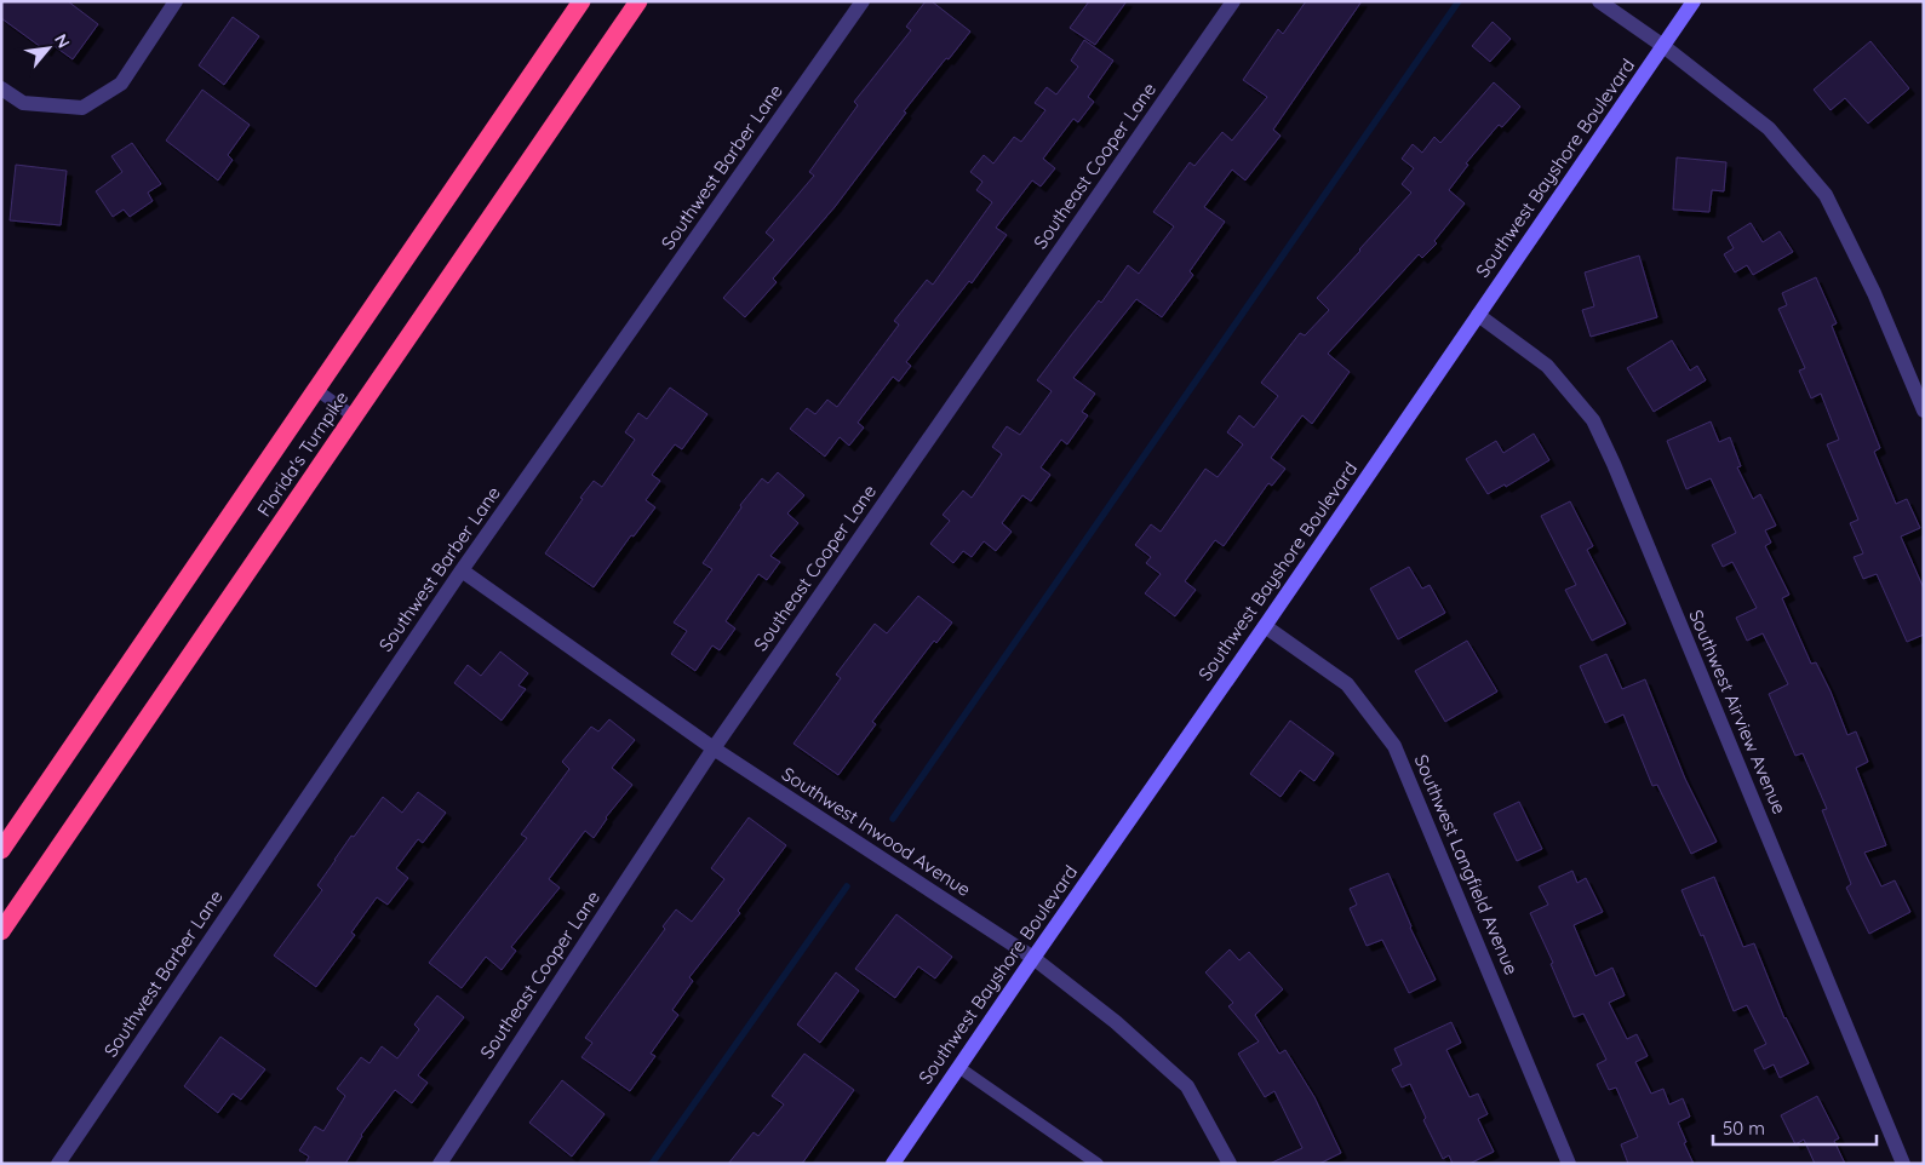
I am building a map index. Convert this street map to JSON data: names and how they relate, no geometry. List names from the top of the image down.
{
  "streets": {
    "highway": ["Florida's Turnpike"],
    "street": [
      "Southeast Cooper Lane",
      "Southwest Barber Lane",
      "Southwest Bayshore Boulevard",
      "Southwest Airview Avenue",
      "Southwest Inwood Avenue",
      "Southwest Langfield Avenue"
    ]
  },
  "crossings": [
    ["Southeast Cooper Lane", "Southwest Inwood Avenue"],
    ["Southwest Barber Lane", "Southwest Inwood Avenue"],
    ["Southwest Bayshore Boulevard", "Southwest Airview Avenue"],
    ["Southwest Bayshore Boulevard", "Southwest Inwood Avenue"],
    ["Southwest Bayshore Boulevard", "Southwest Langfield Avenue"]
  ],
  "scale_bar": "50 m",
  "north": "top right"
}
